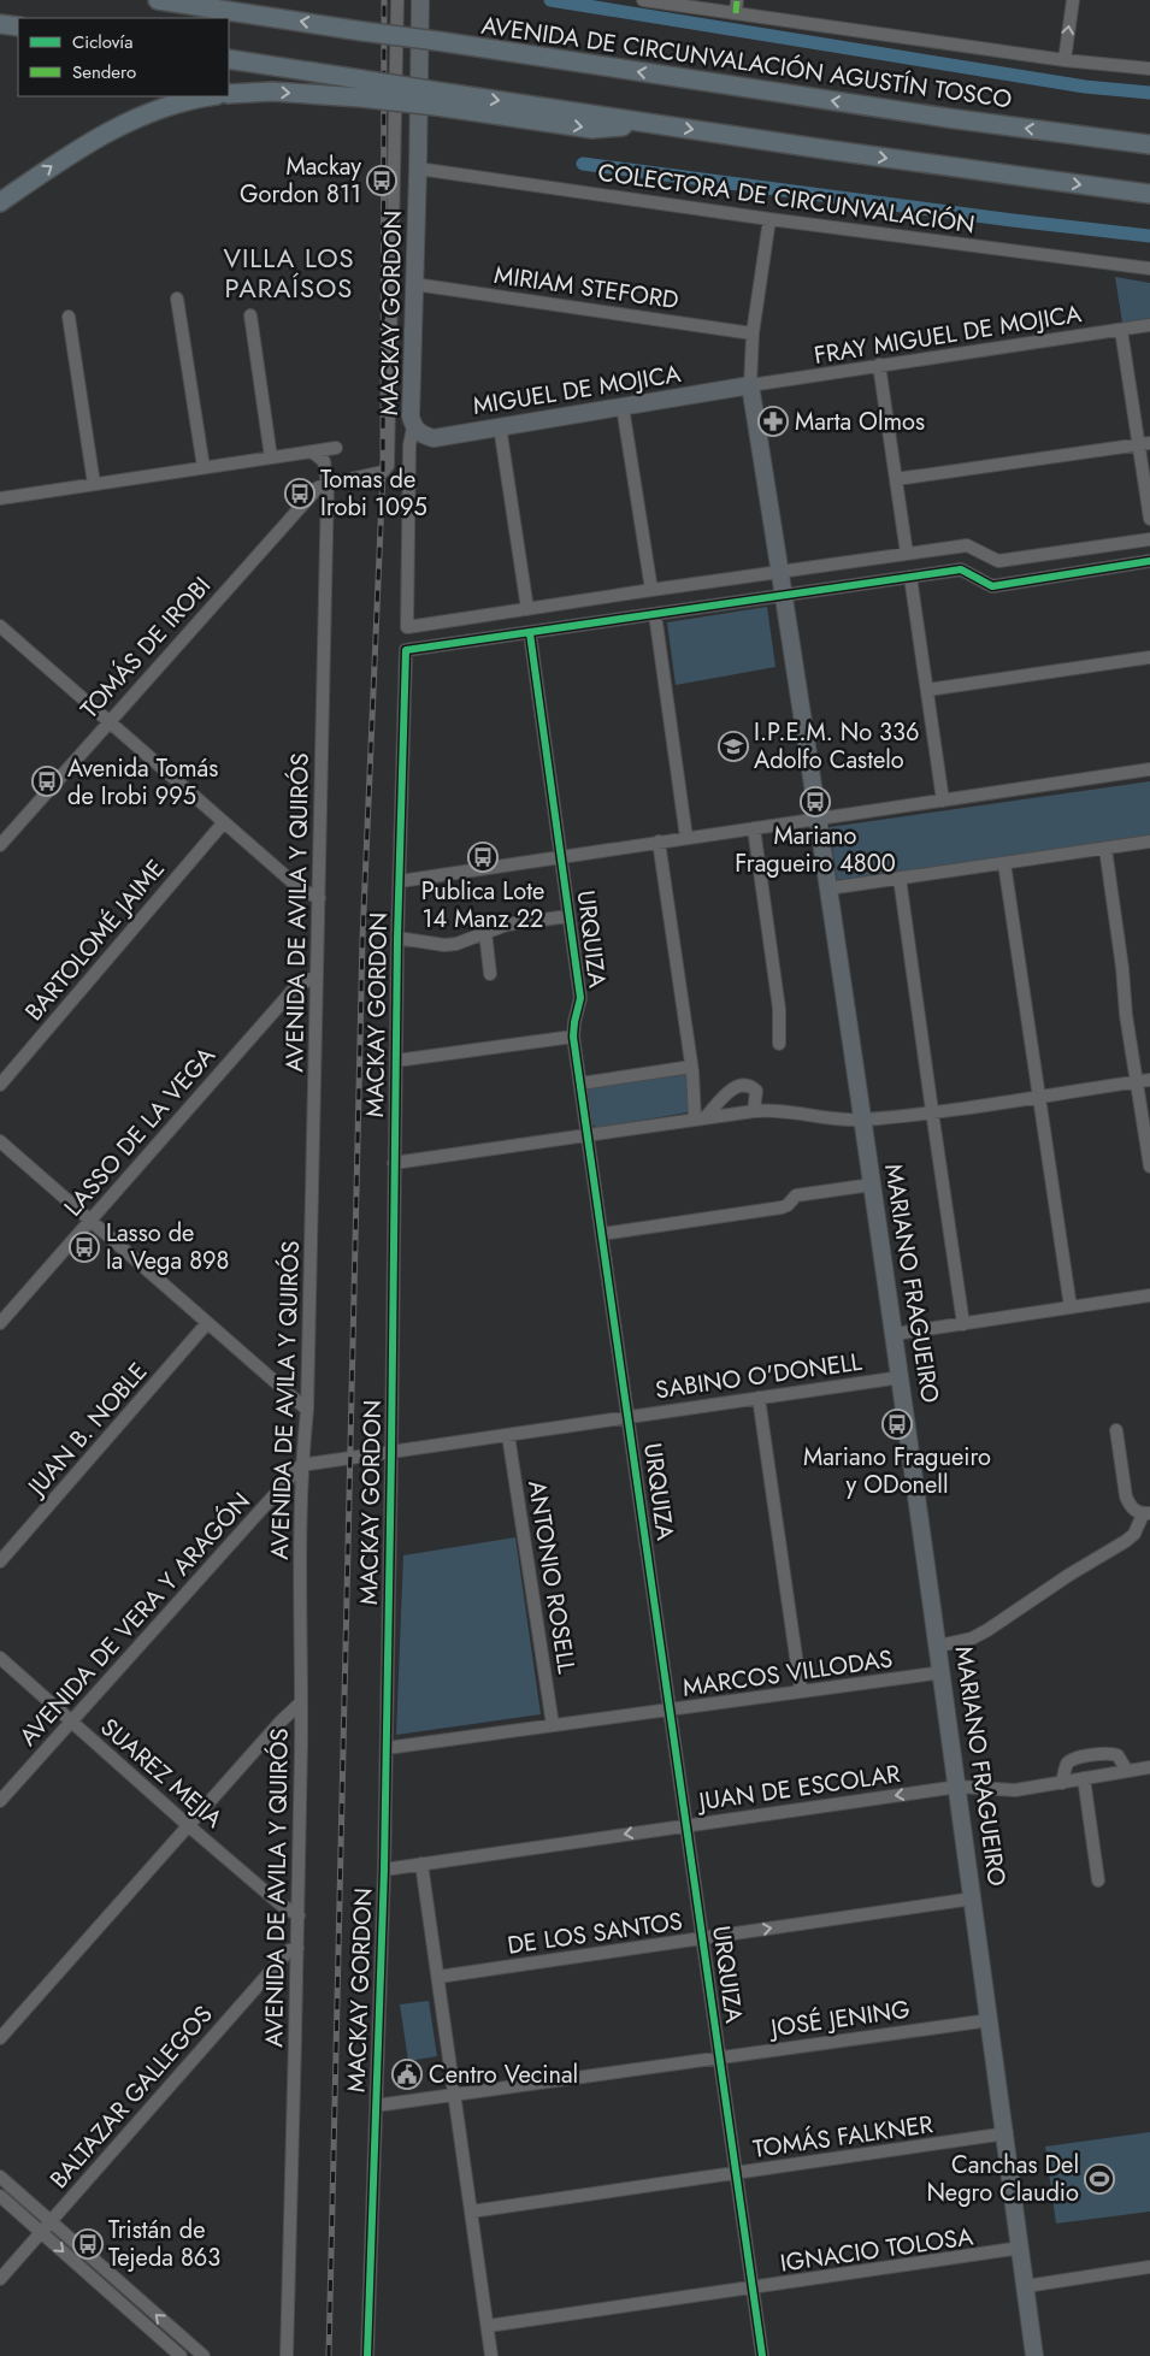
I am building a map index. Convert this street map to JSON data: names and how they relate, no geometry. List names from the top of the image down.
{
  "streets": {
    "highway": ["AVENIDA DE CIRCUNVALACIÓN AGUSTÍN TOSCO"],
    "main road": ["MACKAY GORDON", "MIGUEL DE MOJICA", "MARIANO FRAGUEIRO"],
    "street": [
      "COLECTORA DE CIRCUNVALACIÓN",
      "MIRIAM STEFORD",
      "FRAY MIGUEL DE MOJICA",
      "TOMÁS DE IROBI",
      "AVENIDA DE AVILA Y QUIRÓS",
      "URQUIZA",
      "BARTOLOMÉ JAIME",
      "LASSO DE LA VEGA",
      "SABINO O'DONELL",
      "JUAN B. NOBLE",
      "ANTONIO ROSELL",
      "AVENIDA DE VERA Y ARAGÓN",
      "MARCOS VILLODAS",
      "SUAREZ MEJIA",
      "JUAN DE ESCOLAR",
      "DE LOS SANTOS",
      "JOSÉ JENING",
      "BALTAZAR GALLEGOS",
      "TOMÁS FALKNER",
      "IGNACIO TOLOSA"
    ]
  },
  "crossings": [
    ["COLECTORA DE CIRCUNVALACIÓN", "MACKAY GORDON"],
    ["COLECTORA DE CIRCUNVALACIÓN", "MARIANO FRAGUEIRO"],
    ["MIRIAM STEFORD", "MACKAY GORDON"],
    ["MIRIAM STEFORD", "MARIANO FRAGUEIRO"],
    ["MACKAY GORDON", "MIGUEL DE MOJICA"],
    ["MACKAY GORDON", "URQUIZA"],
    ["MACKAY GORDON", "SABINO O'DONELL"],
    ["MACKAY GORDON", "MARCOS VILLODAS"],
    ["MACKAY GORDON", "JUAN DE ESCOLAR"],
    ["MACKAY GORDON", "JOSÉ JENING"],
    ["FRAY MIGUEL DE MOJICA", "MIGUEL DE MOJICA"],
    ["FRAY MIGUEL DE MOJICA", "MARIANO FRAGUEIRO"],
    ["MIGUEL DE MOJICA", "MARIANO FRAGUEIRO"],
    ["TOMÁS DE IROBI", "AVENIDA DE AVILA Y QUIRÓS"],
    ["AVENIDA DE AVILA Y QUIRÓS", "LASSO DE LA VEGA"],
    ["AVENIDA DE AVILA Y QUIRÓS", "SABINO O'DONELL"],
    ["AVENIDA DE AVILA Y QUIRÓS", "AVENIDA DE VERA Y ARAGÓN"],
    ["AVENIDA DE AVILA Y QUIRÓS", "SUAREZ MEJIA"],
    ["AVENIDA DE AVILA Y QUIRÓS", "BALTAZAR GALLEGOS"],
    ["URQUIZA", "SABINO O'DONELL"],
    ["URQUIZA", "MARCOS VILLODAS"],
    ["URQUIZA", "JUAN DE ESCOLAR"],
    ["URQUIZA", "DE LOS SANTOS"],
    ["URQUIZA", "JOSÉ JENING"],
    ["URQUIZA", "TOMÁS FALKNER"],
    ["URQUIZA", "IGNACIO TOLOSA"],
    ["MARIANO FRAGUEIRO", "SABINO O'DONELL"],
    ["MARIANO FRAGUEIRO", "MARCOS VILLODAS"],
    ["MARIANO FRAGUEIRO", "JUAN DE ESCOLAR"],
    ["MARIANO FRAGUEIRO", "DE LOS SANTOS"],
    ["MARIANO FRAGUEIRO", "JOSÉ JENING"],
    ["MARIANO FRAGUEIRO", "TOMÁS FALKNER"],
    ["MARIANO FRAGUEIRO", "IGNACIO TOLOSA"],
    ["SABINO O'DONELL", "ANTONIO ROSELL"],
    ["SABINO O'DONELL", "AVENIDA DE VERA Y ARAGÓN"],
    ["ANTONIO ROSELL", "MARCOS VILLODAS"],
    ["AVENIDA DE VERA Y ARAGÓN", "SUAREZ MEJIA"]
  ],
  "one_way": ["JUAN DE ESCOLAR", "DE LOS SANTOS"],
  "districts": ["VILLA LOS PARAÍSOS"],
  "places": {
    "bus stop": [
      "Mackay Gordon 811",
      "Tomas de Irobi 1095",
      "Avenida Tomás de Irobi 995",
      "Mariano Fragueiro 4800",
      "Publica Lote 14 Manz 22",
      "Lasso de la Vega 898",
      "Mariano Fragueiro y ODonell",
      "Tristán de Tejeda 863"
    ],
    "pharmacy": ["Marta Olmos"],
    "school or university": ["I.P.E.M. No 336 Adolfo Castelo"],
    "public building": ["Centro Vecinal"],
    "sports": ["Canchas Del Negro Claudio"]
  },
  "legend": ["Ciclovía", "Sendero"]
}
